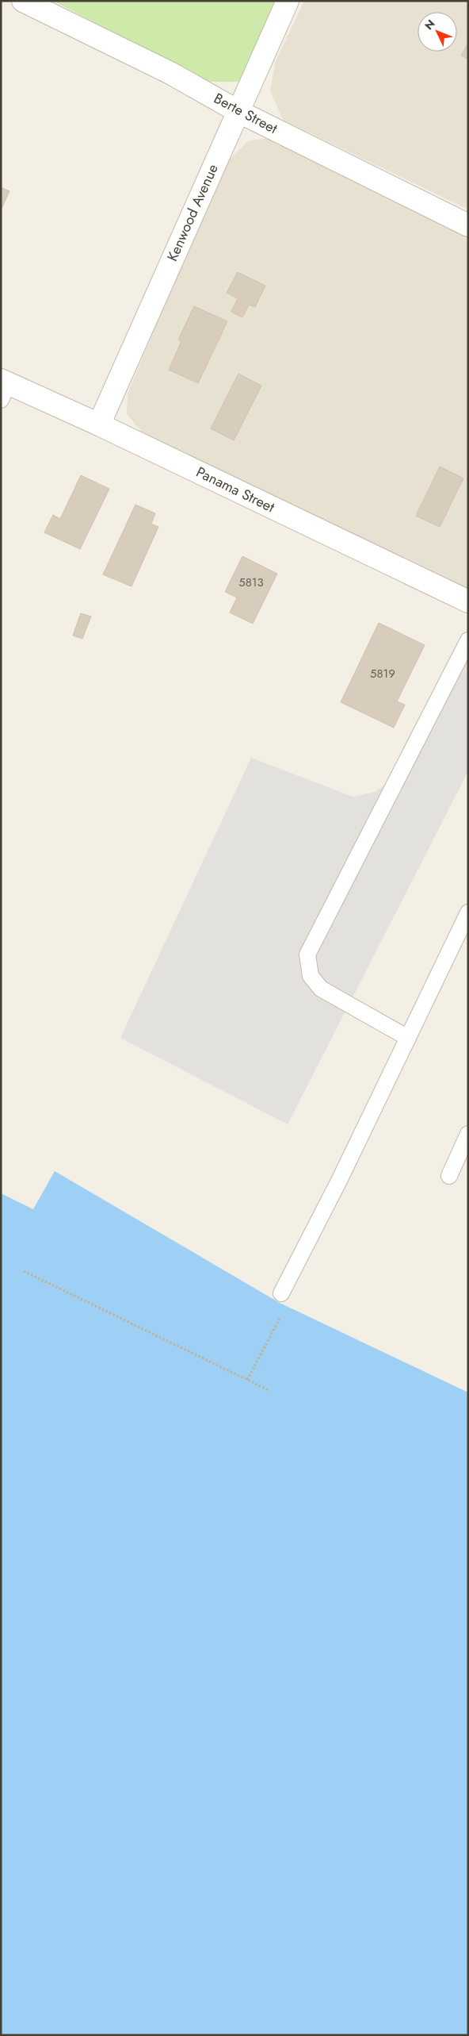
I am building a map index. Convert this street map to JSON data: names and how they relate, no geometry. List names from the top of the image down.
{
  "streets": {
    "street": ["Berte Street", "Kenwood Avenue", "Panama Street"]
  },
  "crossings": [
    ["Berte Street", "Kenwood Avenue"],
    ["Kenwood Avenue", "Panama Street"]
  ],
  "house_numbers": ["5813", "5819"],
  "north": "top left"
}
